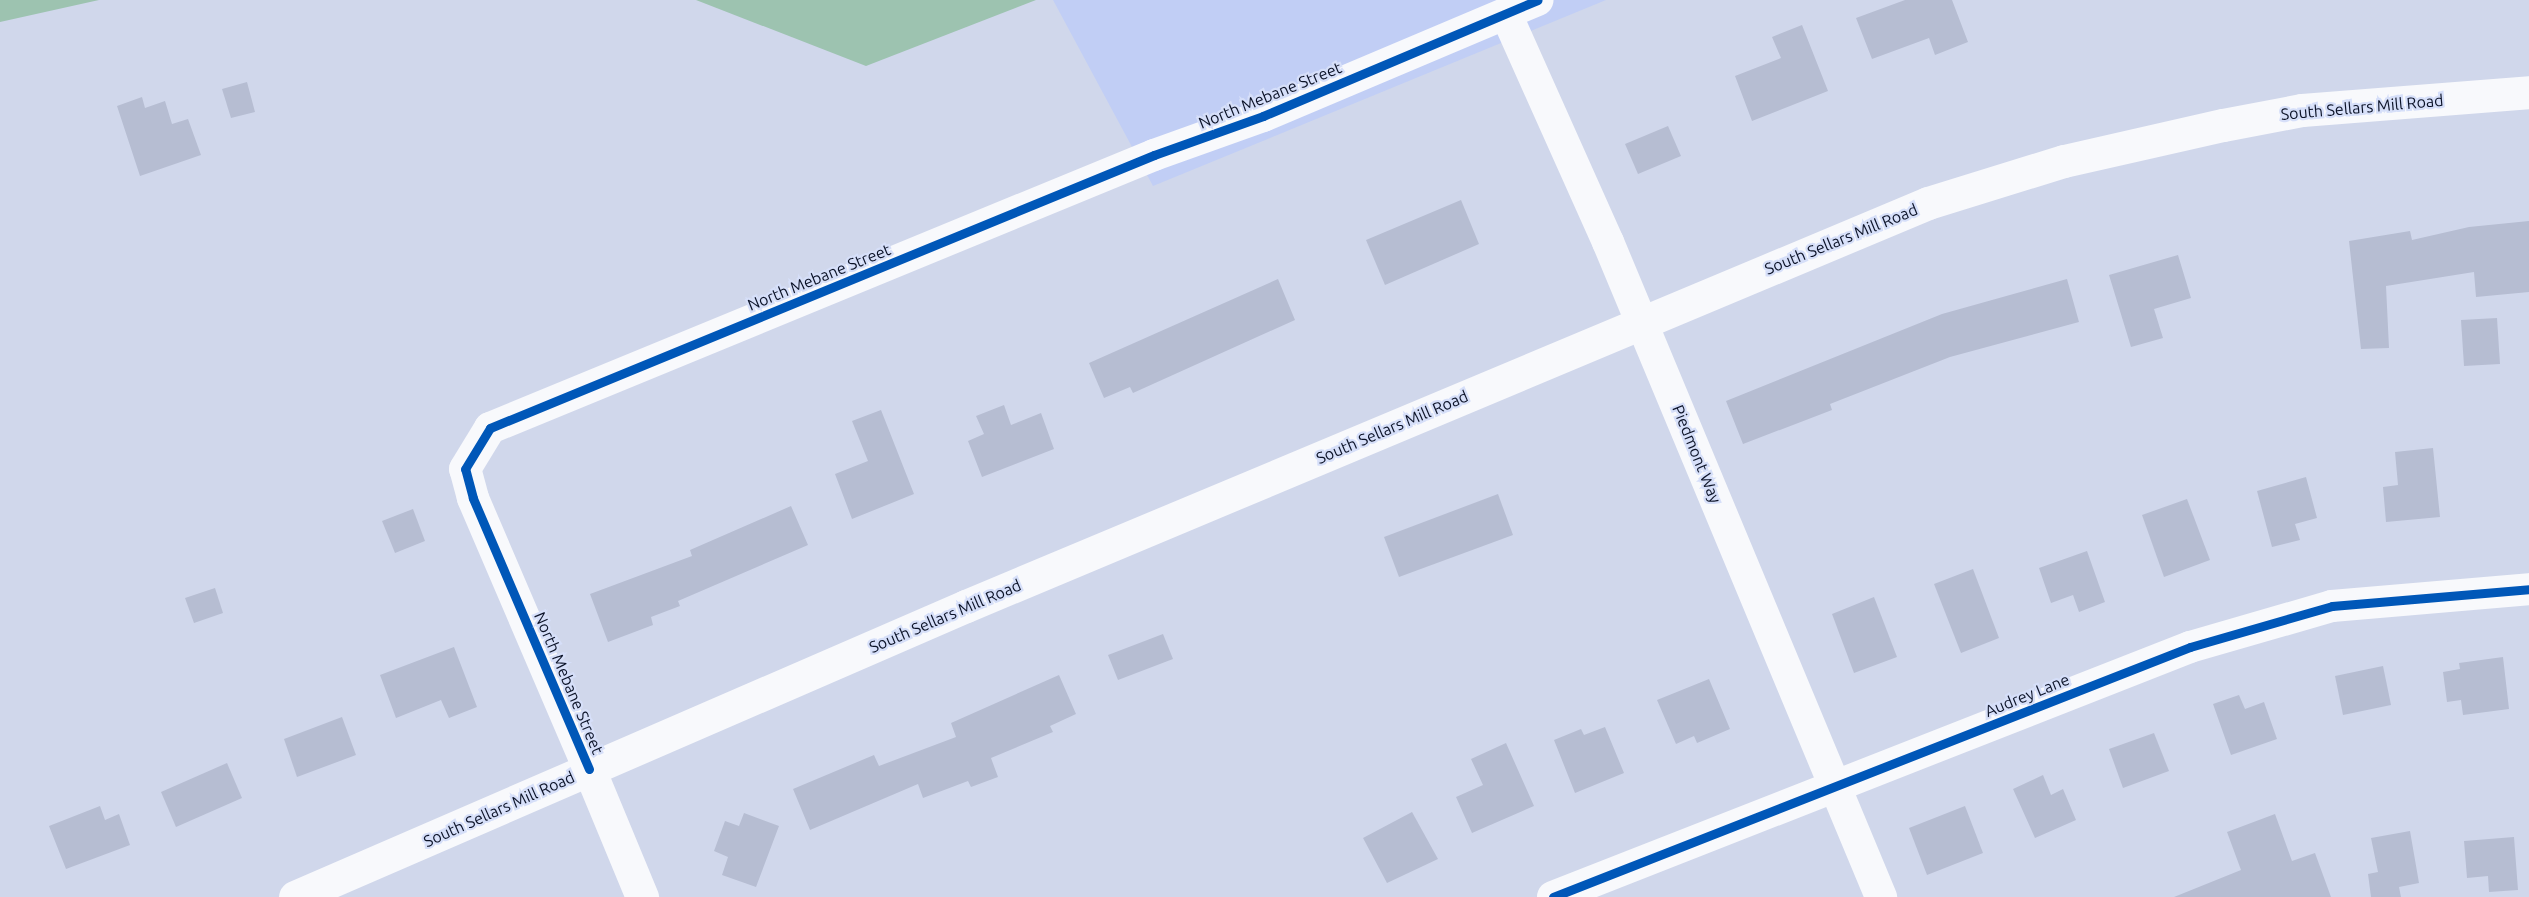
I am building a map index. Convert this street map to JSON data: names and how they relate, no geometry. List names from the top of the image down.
{
  "streets": {
    "main road": ["North Mebane Street", "South Sellars Mill Road"],
    "street": ["Piedmont Way", "Audrey Lane"]
  },
  "crossings": [
    ["North Mebane Street", "South Sellars Mill Road"],
    ["North Mebane Street", "Piedmont Way"],
    ["South Sellars Mill Road", "Piedmont Way"],
    ["Piedmont Way", "Audrey Lane"]
  ]
}
